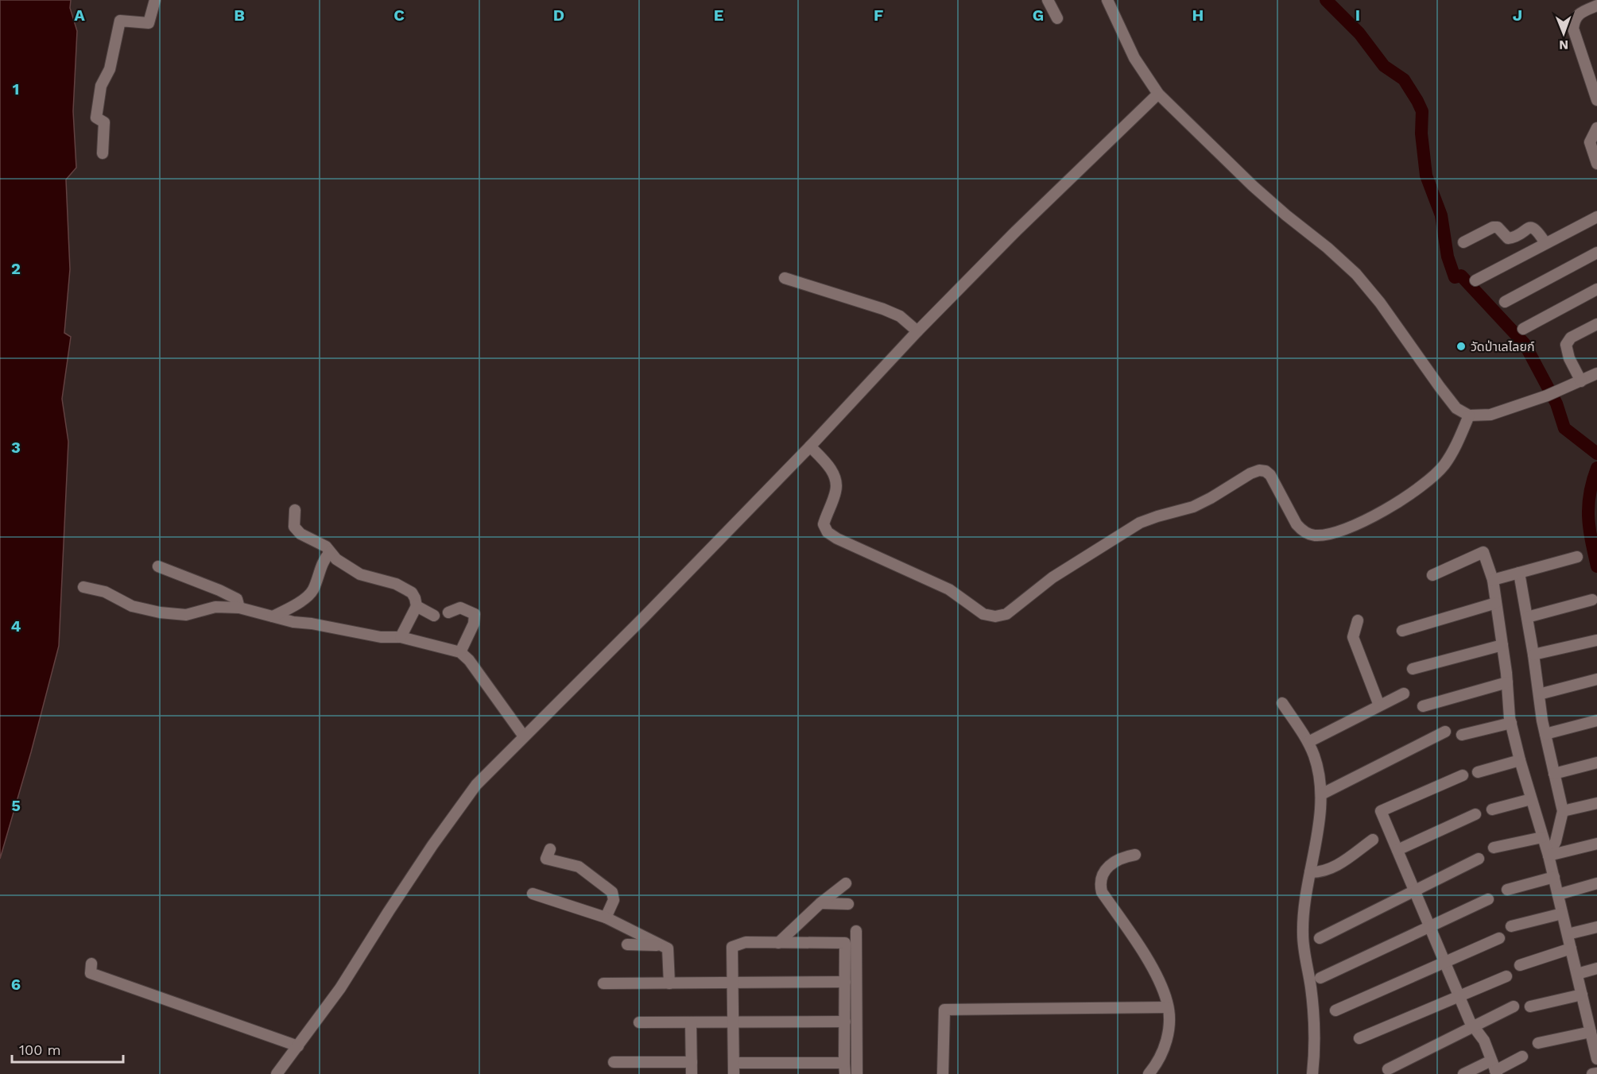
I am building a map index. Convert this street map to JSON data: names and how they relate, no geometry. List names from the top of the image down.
{
  "places": ["วัดป่าเลไลยก์"],
  "scale_bar": "100 m",
  "north": "bottom",
  "grid": {
    "columns": [
      "A",
      "B",
      "C",
      "D",
      "E",
      "F",
      "G",
      "H",
      "I",
      "J"
    ],
    "rows": [
      "1",
      "2",
      "3",
      "4",
      "5",
      "6"
    ]
  }
}
